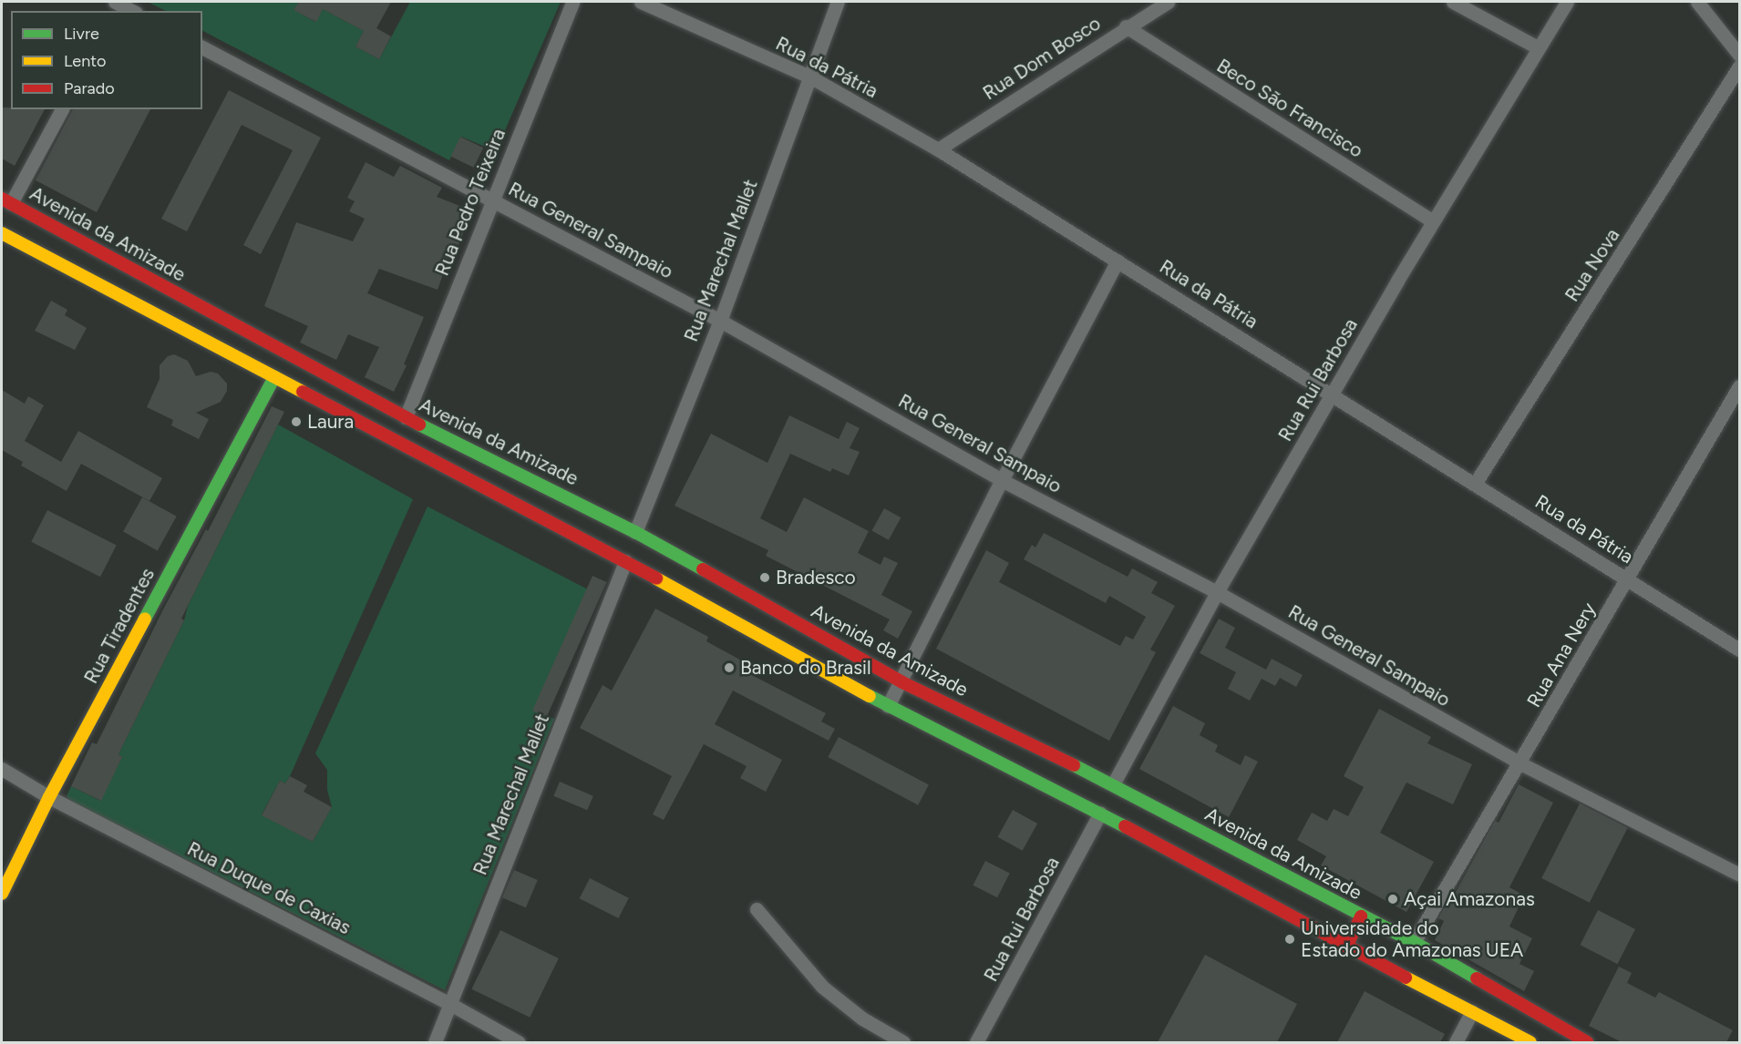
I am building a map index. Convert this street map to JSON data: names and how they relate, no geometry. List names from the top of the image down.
{
  "streets": {
    "main road": ["Avenida da Amizade", "Rua Tiradentes"],
    "street": [
      "Rua Dom Bosco",
      "Rua da Pátria",
      "Beco São Francisco",
      "Rua Pedro Teixeira",
      "Rua General Sampaio",
      "Rua Marechal Mallet",
      "Rua Nova",
      "Rua Rui Barbosa",
      "Rua Ana Nery",
      "Rua Duque de Caxias"
    ]
  },
  "crossings": [
    ["Rua Dom Bosco", "Rua da Pátria"],
    ["Rua Dom Bosco", "Beco São Francisco"],
    ["Rua da Pátria", "Rua Marechal Mallet"],
    ["Rua da Pátria", "Rua Nova"],
    ["Rua da Pátria", "Rua Rui Barbosa"],
    ["Rua da Pátria", "Rua Ana Nery"],
    ["Beco São Francisco", "Rua Rui Barbosa"],
    ["Rua Pedro Teixeira", "Rua General Sampaio"],
    ["Rua Pedro Teixeira", "Avenida da Amizade"],
    ["Rua General Sampaio", "Rua Marechal Mallet"],
    ["Rua General Sampaio", "Rua Rui Barbosa"],
    ["Rua General Sampaio", "Rua Ana Nery"],
    ["Avenida da Amizade", "Rua Marechal Mallet"],
    ["Avenida da Amizade", "Rua Rui Barbosa"],
    ["Avenida da Amizade", "Rua Tiradentes"],
    ["Avenida da Amizade", "Rua Ana Nery"],
    ["Rua Marechal Mallet", "Rua Duque de Caxias"],
    ["Rua Tiradentes", "Rua Duque de Caxias"]
  ],
  "places": [
    "Laura",
    "Bradesco",
    "Banco do Brasil",
    "Açai Amazonas",
    "Universidade do Estado do Amazonas UEA"
  ],
  "legend": ["Livre", "Lento", "Parado"]
}
